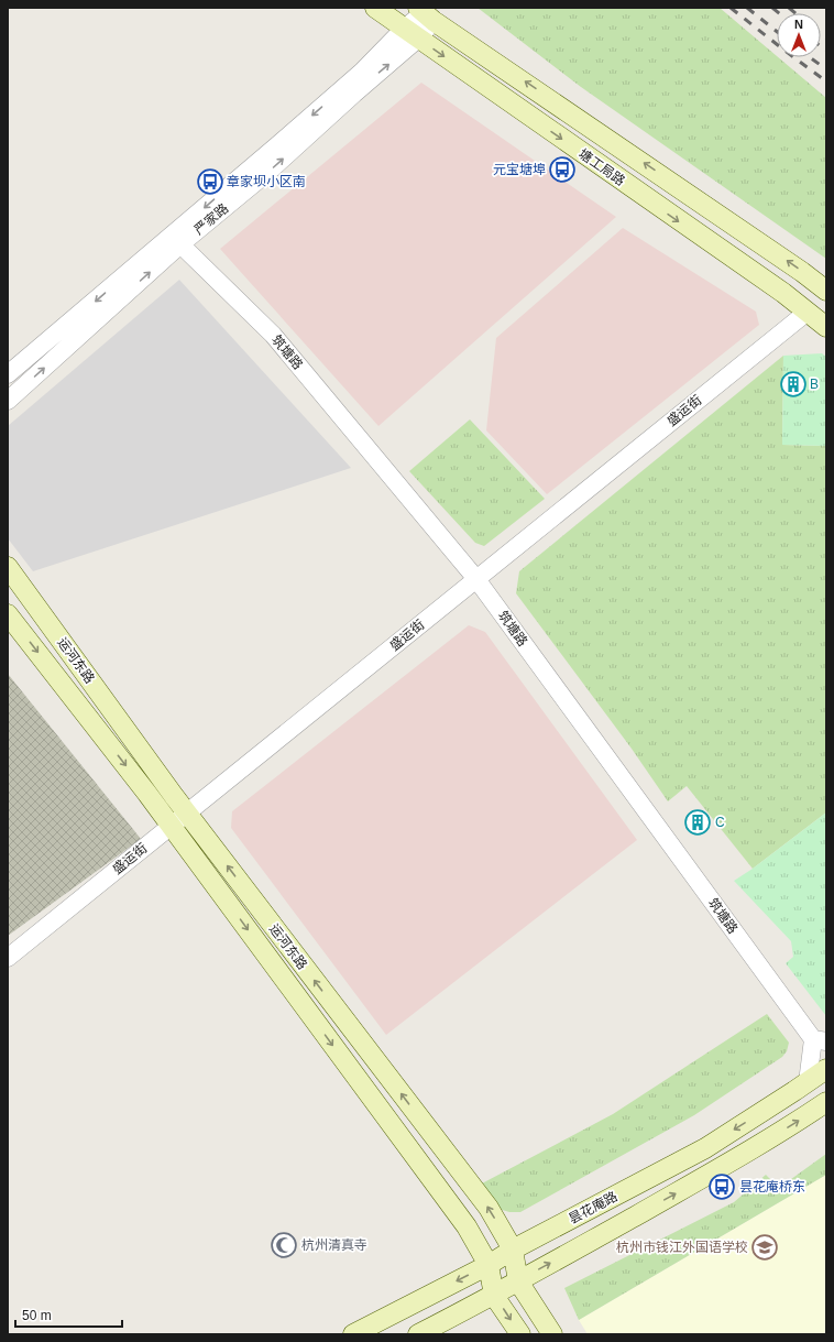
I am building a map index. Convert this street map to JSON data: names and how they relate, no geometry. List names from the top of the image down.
{
  "streets": {
    "main road": ["塘工局路", "运河东路", "昙花庵路"],
    "street": ["严家路", "筑塘路", "盛运街"]
  },
  "crossings": [
    ["塘工局路", "严家路"],
    ["塘工局路", "盛运街"],
    ["严家路", "筑塘路"],
    ["筑塘路", "盛运街"],
    ["筑塘路", "昙花庵路"],
    ["盛运街", "运河东路"],
    ["运河东路", "昙花庵路"]
  ],
  "places": {
    "bus stop": ["元宝塘埠", "章家坝小区南", "昙花庵桥东"],
    "building": ["B", "C"],
    "mosque": ["杭州清真寺"],
    "school or university": ["杭州市钱江外国语学校"]
  },
  "scale_bar": "50 m",
  "north": "top"
}
